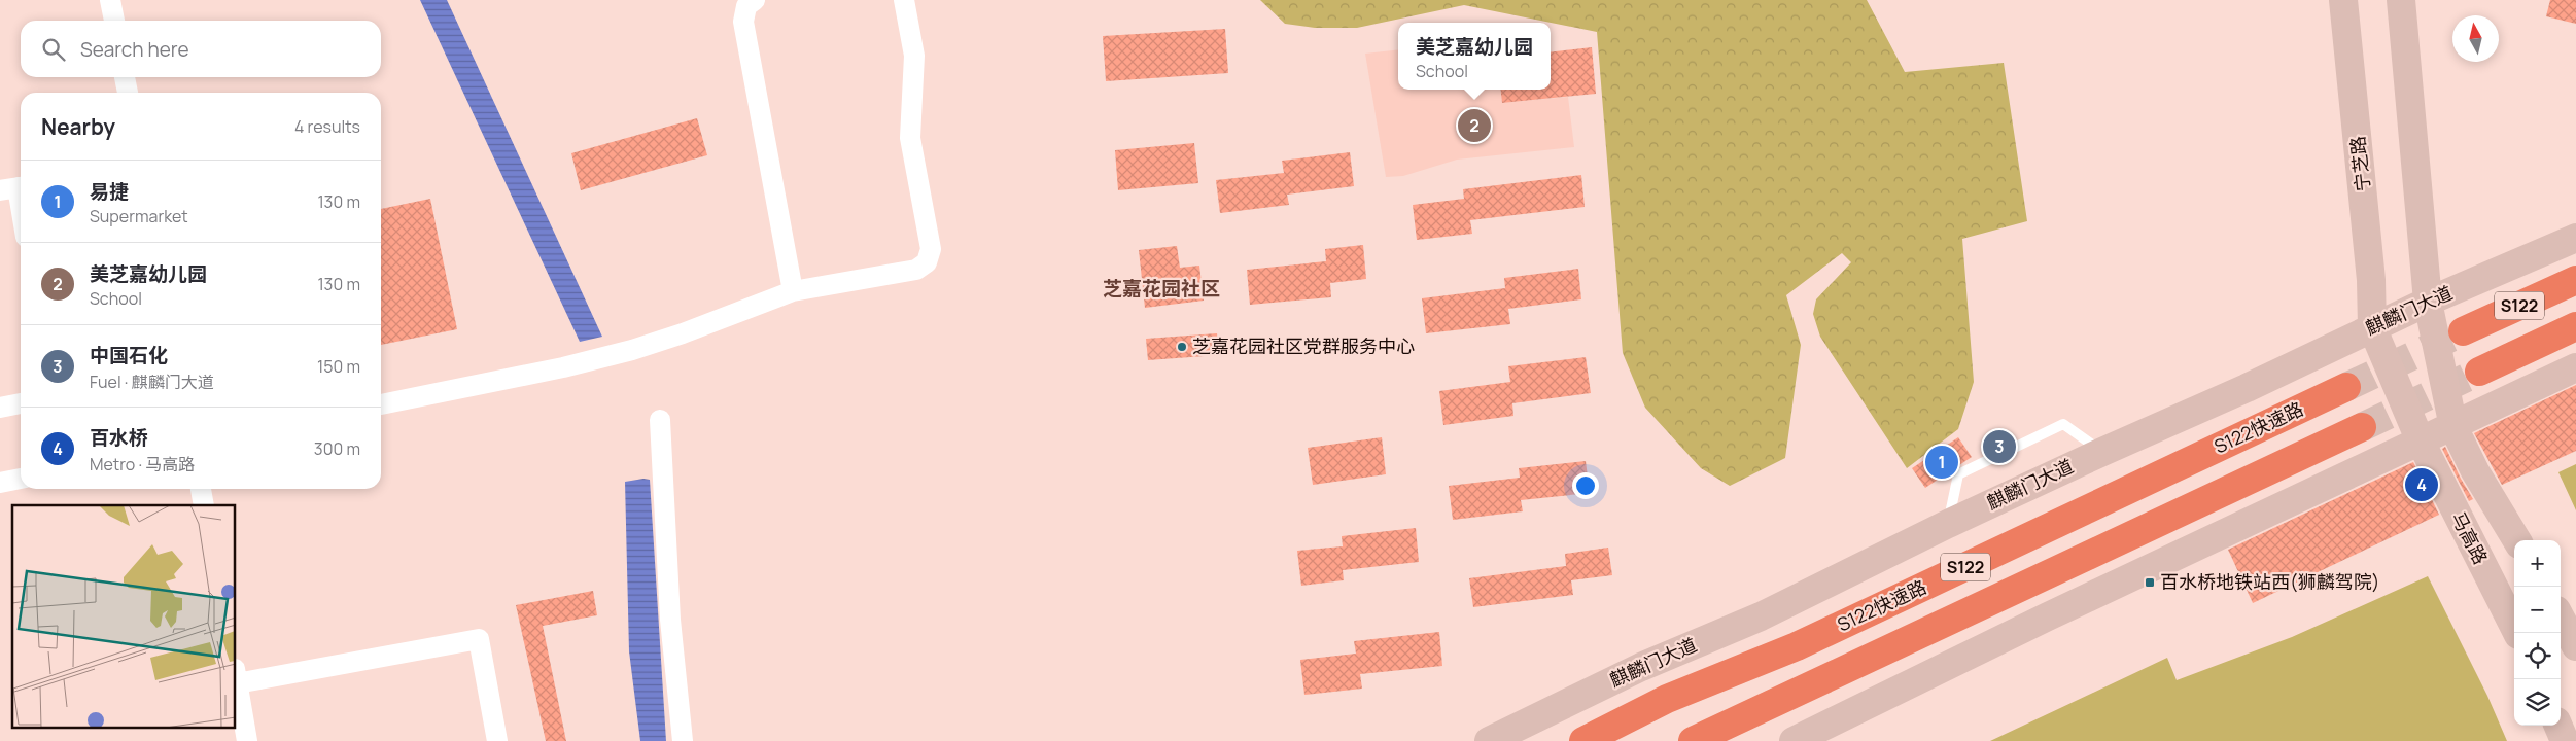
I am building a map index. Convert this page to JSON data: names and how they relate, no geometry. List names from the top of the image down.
{
  "streets": {
    "highway": ["S122", "S122快速路"],
    "street": ["宁芝路", "麒麟门大道", "马高路"]
  },
  "crossings": [
    ["宁芝路", "麒麟门大道"],
    ["宁芝路", "马高路"]
  ],
  "districts": ["芝嘉花园社区"],
  "places": {
    "other": ["芝嘉花园社区党群服务中心"],
    "transit": ["百水桥地铁站西(狮麟驾院)"]
  },
  "north": "top",
  "page": {
    "search": "Search here",
    "popup": ["美芝嘉幼儿园", "School"],
    "heading": ["Nearby", "4 results"],
    "pins": [
      "2",
      "3",
      "1",
      "4"
    ],
    "list": [
      {
        "mark": "1",
        "name": "易捷",
        "note": "Supermarket",
        "value": "130 m"
      },
      {
        "mark": "2",
        "name": "美芝嘉幼儿园",
        "note": "School",
        "value": "130 m"
      },
      {
        "mark": "3",
        "name": "中国石化",
        "note": "Fuel · 麒麟门大道",
        "value": "150 m"
      },
      {
        "mark": "4",
        "name": "百水桥",
        "note": "Metro · 马高路",
        "value": "300 m"
      }
    ],
    "map_buttons": ["+", "−"]
  }
}
